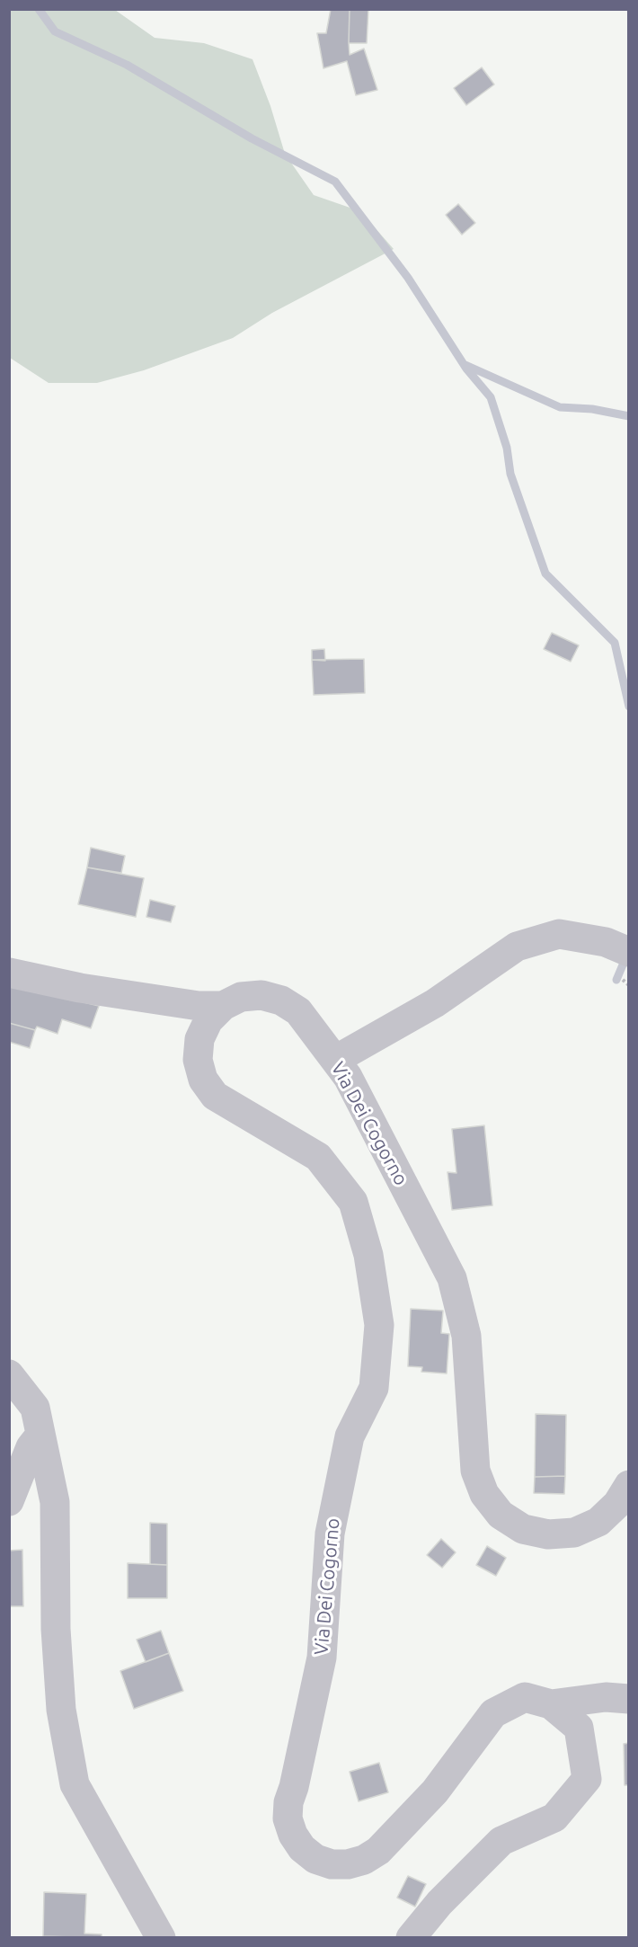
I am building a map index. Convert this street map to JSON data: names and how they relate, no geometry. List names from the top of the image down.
{
  "streets": {
    "street": ["Via Dei Cogorno"]
  }
}
